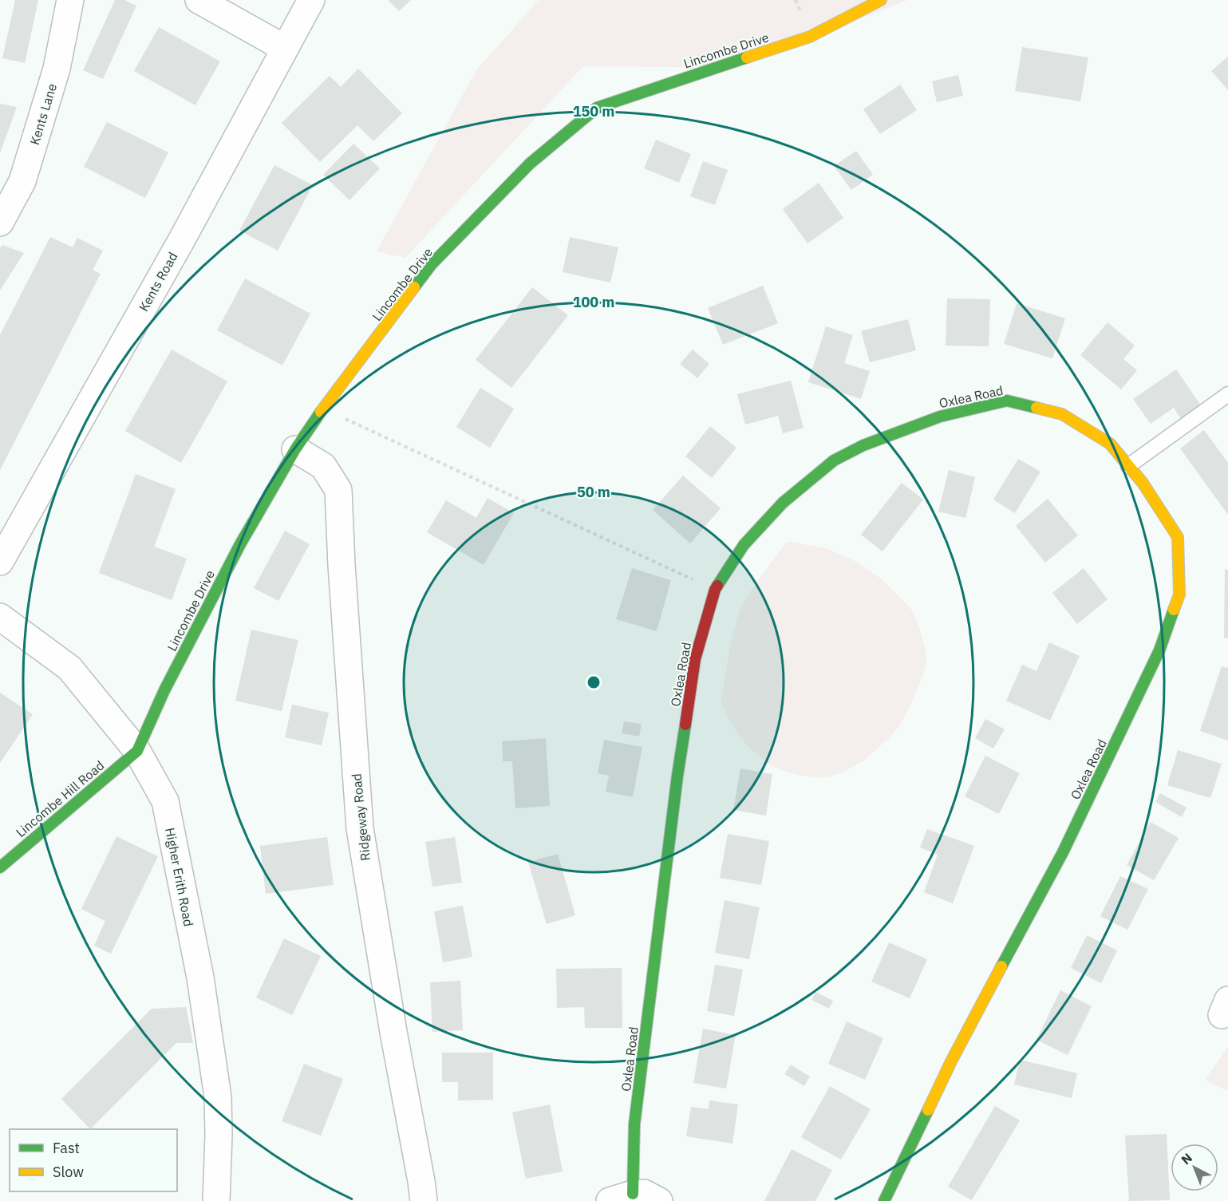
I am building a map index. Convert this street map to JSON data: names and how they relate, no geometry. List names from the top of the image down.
{
  "streets": {
    "street": [
      "Lincombe Drive",
      "Kents Lane",
      "Kents Road",
      "Oxlea Road",
      "Lincombe Hill Road",
      "Ridgeway Road",
      "Higher Erith Road"
    ]
  },
  "crossings": [
    ["Lincombe Drive", "Lincombe Hill Road"],
    ["Lincombe Drive", "Ridgeway Road"],
    ["Lincombe Drive", "Higher Erith Road"],
    ["Lincombe Hill Road", "Higher Erith Road"]
  ],
  "legend": ["Fast", "Slow"],
  "north": "top left",
  "rings": ["150 m", "100 m", "50 m"]
}
